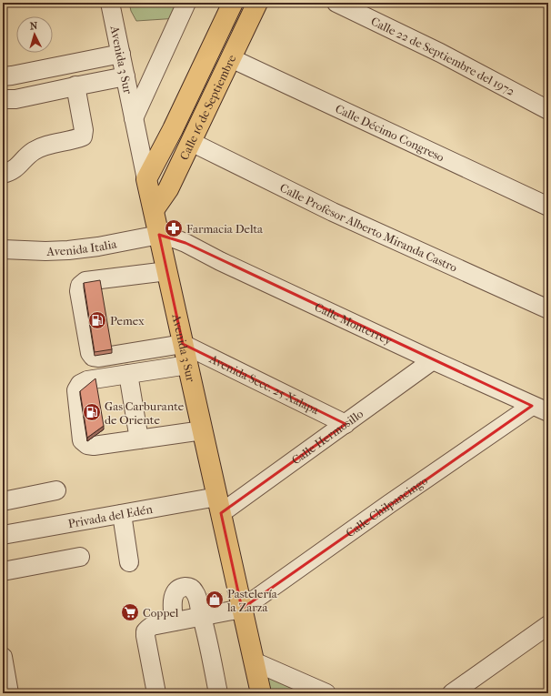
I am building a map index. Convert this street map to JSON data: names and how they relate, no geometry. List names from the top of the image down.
{
  "streets": {
    "main road": ["Avenida 3 Sur", "Calle 16 de Septiembre"],
    "street": [
      "Calle 22 de Septiembre del 1972",
      "Calle Décimo Congreso",
      "Calle Profesor Alberto Miranda Castro",
      "Avenida Italia",
      "Calle Monterrey",
      "Avenida Secc. 25 Xalapa",
      "Calle Hermosillo",
      "Calle Chilpancingo",
      "Privada del Edén"
    ]
  },
  "crossings": [
    ["Avenida 3 Sur", "Calle 16 de Septiembre"],
    ["Avenida 3 Sur", "Avenida Italia"],
    ["Avenida 3 Sur", "Calle Monterrey"],
    ["Avenida 3 Sur", "Avenida Secc. 25 Xalapa"],
    ["Avenida 3 Sur", "Calle Hermosillo"],
    ["Avenida 3 Sur", "Calle Chilpancingo"],
    ["Avenida 3 Sur", "Privada del Edén"],
    ["Calle 16 de Septiembre", "Calle Décimo Congreso"],
    ["Calle 16 de Septiembre", "Calle Profesor Alberto Miranda Castro"],
    ["Avenida Italia", "Calle Monterrey"],
    ["Calle Monterrey", "Calle Hermosillo"],
    ["Calle Monterrey", "Calle Chilpancingo"],
    ["Avenida Secc. 25 Xalapa", "Calle Hermosillo"],
    ["Calle Hermosillo", "Privada del Edén"]
  ],
  "places": {
    "pharmacy": ["Farmacia Delta"],
    "fuel station": ["Pemex", "Gas Carburante de Oriente"],
    "shop": ["Pastelería la Zarza"],
    "supermarket": ["Coppel"]
  },
  "north": "top"
}
